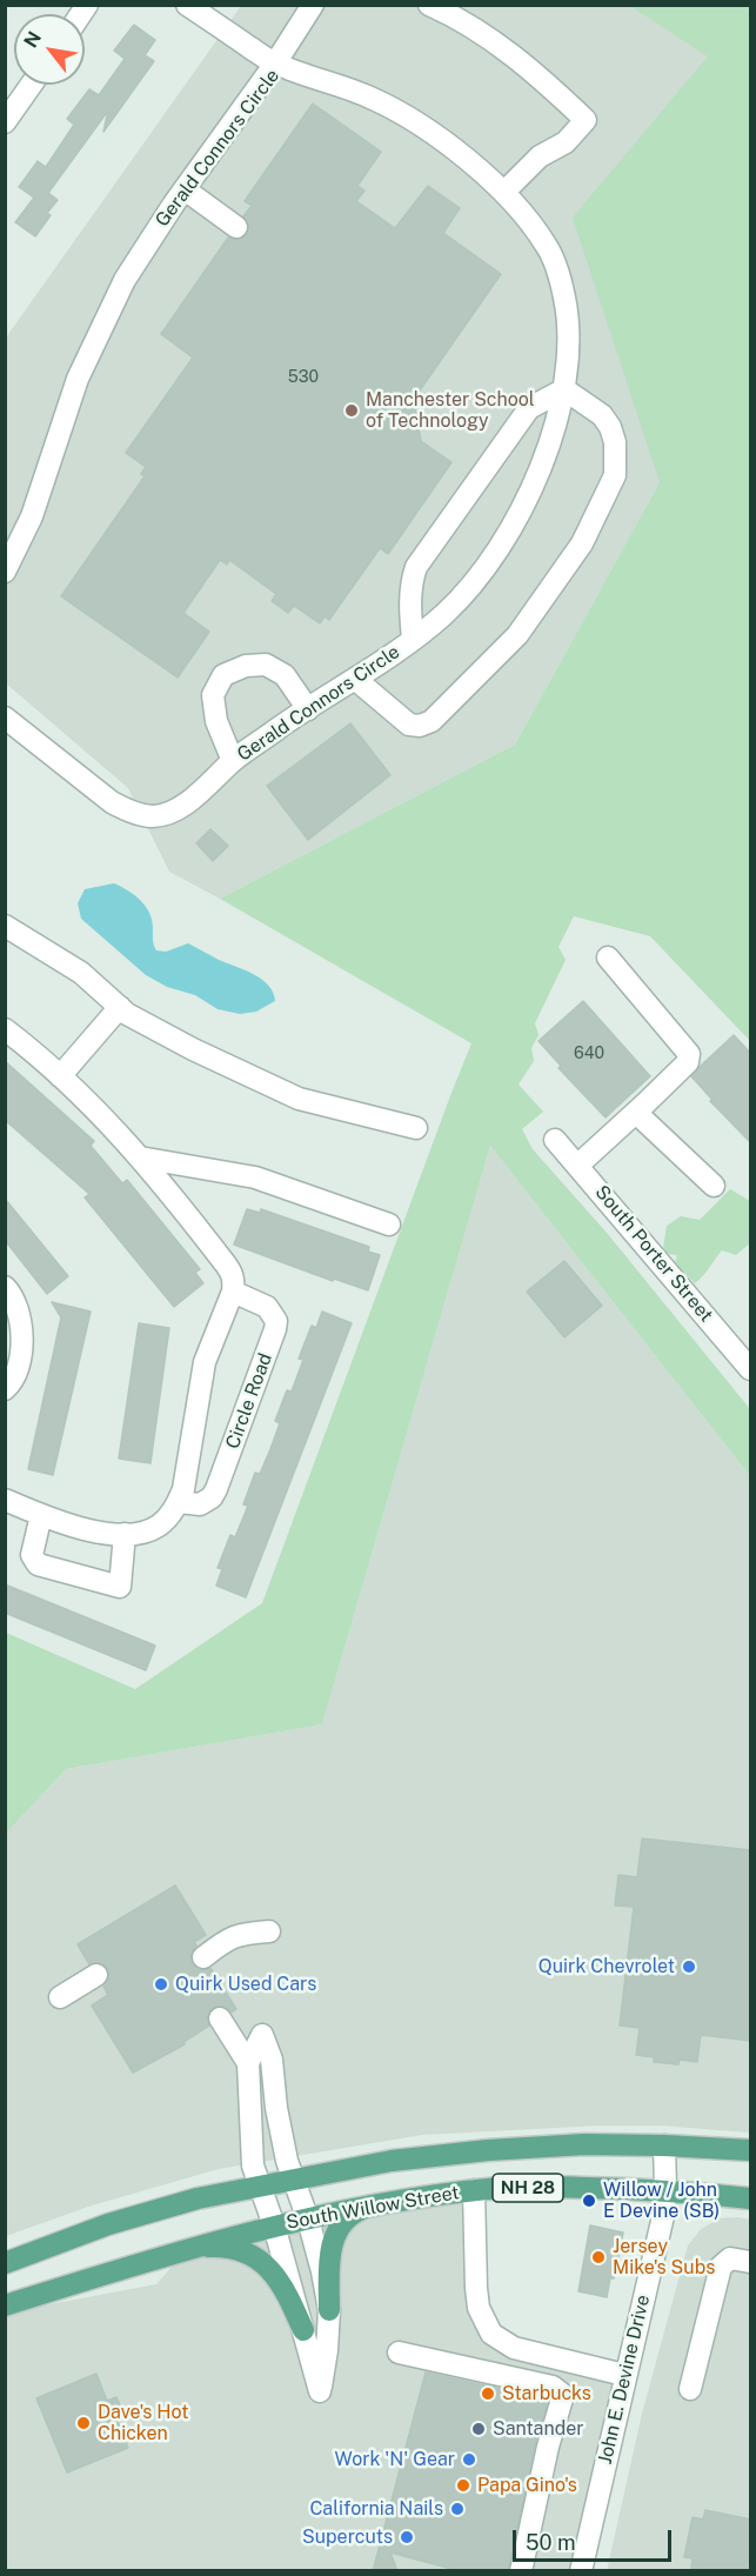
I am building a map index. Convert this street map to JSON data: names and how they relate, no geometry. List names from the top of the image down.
{
  "streets": {
    "main road": ["NH 28", "South Willow Street"],
    "street": [
      "Gerald Connors Circle",
      "South Porter Street",
      "Circle Road",
      "John E. Devine Drive"
    ]
  },
  "crossings": [
    ["South Willow Street", "John E. Devine Drive"]
  ],
  "places": [
    "Manchester School of Technology",
    "Quirk Chevrolet",
    "Quirk Used Cars",
    "Willow / John E Devine (SB)",
    "Jersey Mike's Subs",
    "Starbucks",
    "Dave's Hot Chicken",
    "Santander",
    "Work 'N' Gear",
    "Papa Gino's",
    "California Nails",
    "Supercuts"
  ],
  "house_numbers": ["530", "640"],
  "scale_bar": "50 m",
  "north": "top left"
}
